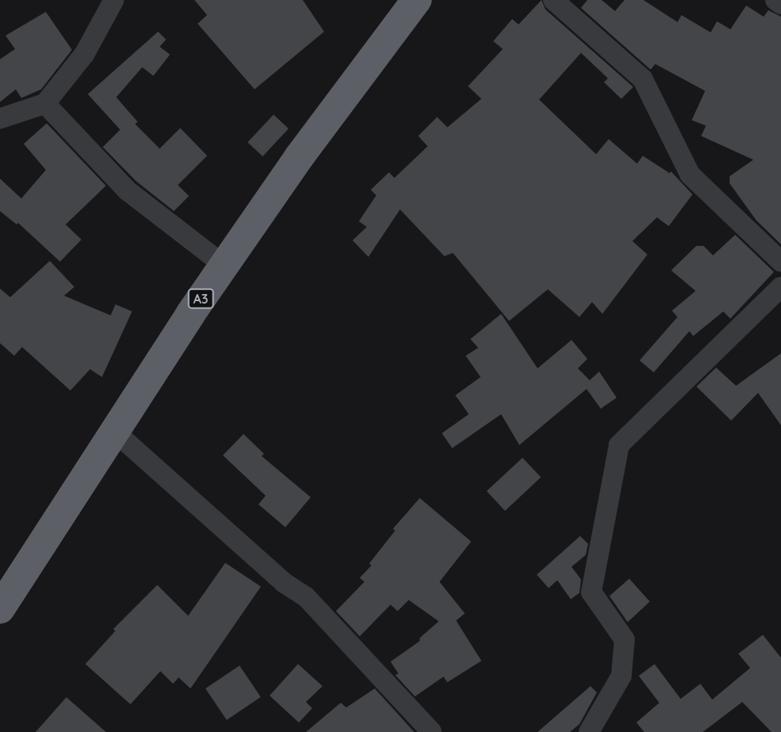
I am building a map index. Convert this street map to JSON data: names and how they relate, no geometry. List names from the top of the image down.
{
  "streets": {
    "highway": ["A3"]
  }
}
